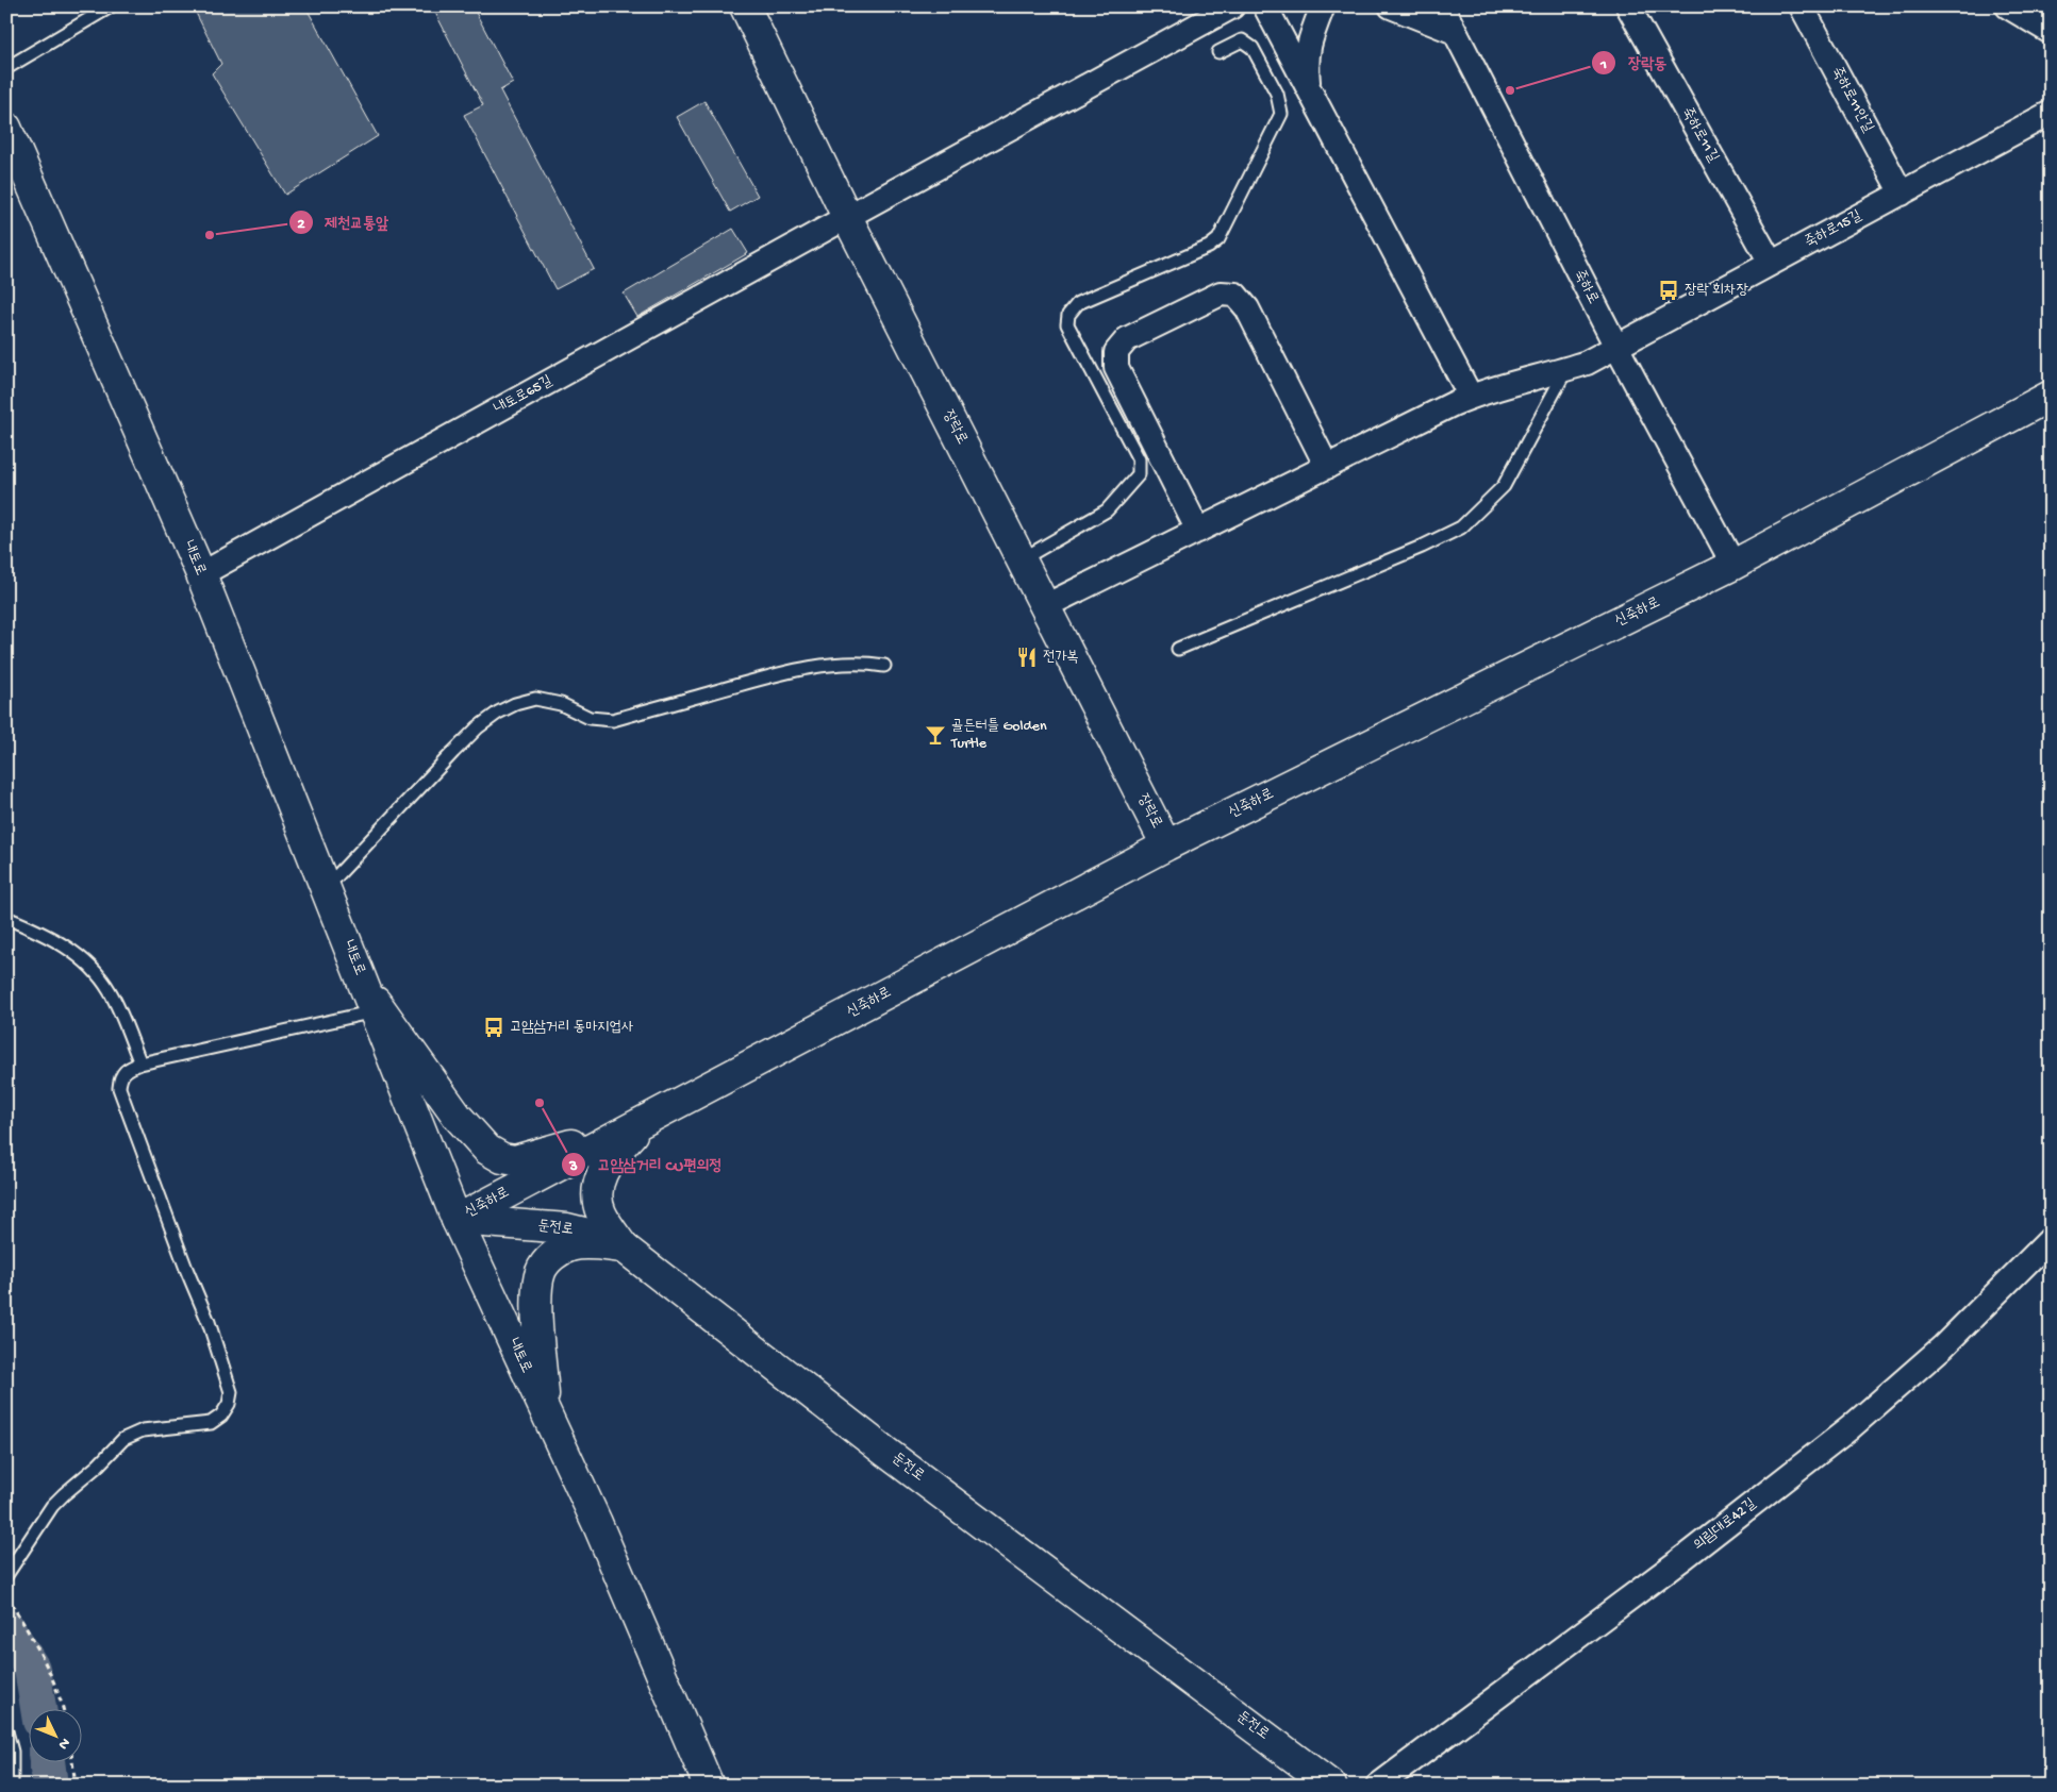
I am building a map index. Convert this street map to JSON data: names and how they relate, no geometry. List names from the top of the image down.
{
  "streets": {
    "street": [
      "죽하로11안길",
      "죽하로11길",
      "죽하로15길",
      "죽하로",
      "내토로65길",
      "장락로",
      "내토로",
      "신죽하로",
      "둔전로",
      "의림대로42길"
    ]
  },
  "crossings": [
    ["죽하로11안길", "죽하로15길"],
    ["죽하로11길", "죽하로15길"],
    ["죽하로15길", "죽하로"],
    ["죽하로15길", "장락로"],
    ["죽하로", "신죽하로"],
    ["내토로65길", "장락로"],
    ["내토로65길", "내토로"],
    ["장락로", "신죽하로"],
    ["내토로", "신죽하로"],
    ["내토로", "둔전로"],
    ["신죽하로", "둔전로"]
  ],
  "places": {
    "other": ["장락동", "제천교통앞", "고암삼거리 CU편의정"],
    "bus stop": ["장락 회차장", "고암삼거리 동마지업사"],
    "restaurant": ["전가복"],
    "bar": ["골든터틀 Golden Turtle"]
  },
  "north": "bottom right"
}
